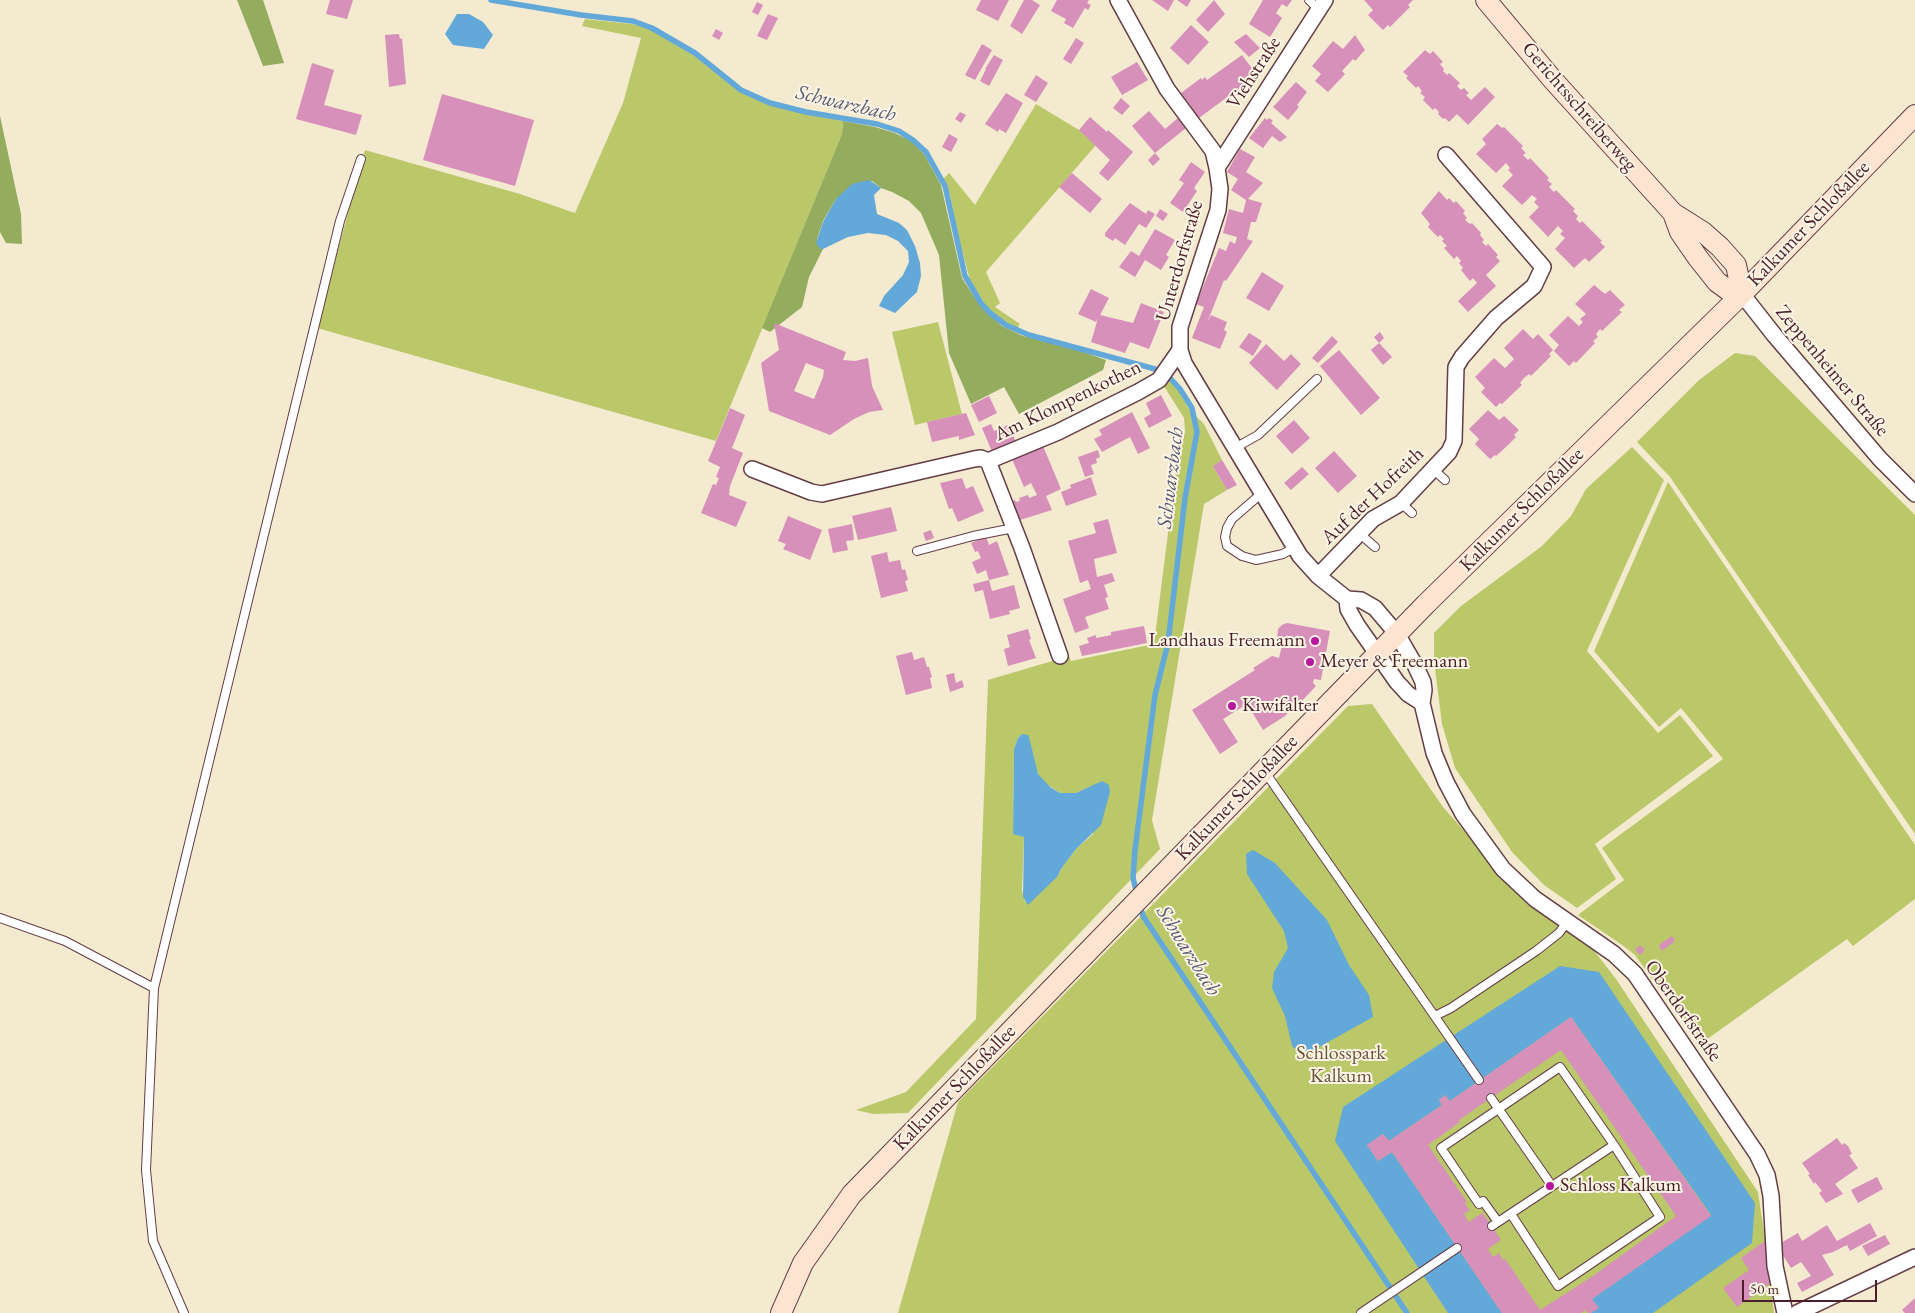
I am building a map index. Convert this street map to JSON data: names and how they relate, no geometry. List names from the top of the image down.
{
  "streets": {
    "main road": ["Gerichtsschreiberweg", "Kalkumer Schloßallee"],
    "street": [
      "Viehstraße",
      "Unterdorfstraße",
      "Zeppenheimer Straße",
      "Am Klompenkothen",
      "Auf der Hofreith",
      "Oberdorfstraße"
    ]
  },
  "crossings": [
    ["Viehstraße", "Unterdorfstraße"],
    ["Gerichtsschreiberweg", "Kalkumer Schloßallee"],
    ["Gerichtsschreiberweg", "Zeppenheimer Straße"],
    ["Kalkumer Schloßallee", "Unterdorfstraße"],
    ["Kalkumer Schloßallee", "Zeppenheimer Straße"],
    ["Kalkumer Schloßallee", "Oberdorfstraße"],
    ["Unterdorfstraße", "Am Klompenkothen"],
    ["Unterdorfstraße", "Auf der Hofreith"],
    ["Unterdorfstraße", "Oberdorfstraße"]
  ],
  "water": ["Schwarzbach"],
  "parks": ["Schlosspark Kalkum"],
  "places": [
    "Landhaus Freemann",
    "Meyer & Freemann",
    "Kiwifalter",
    "Schloss Kalkum"
  ],
  "scale_bar": "50 m"
}
